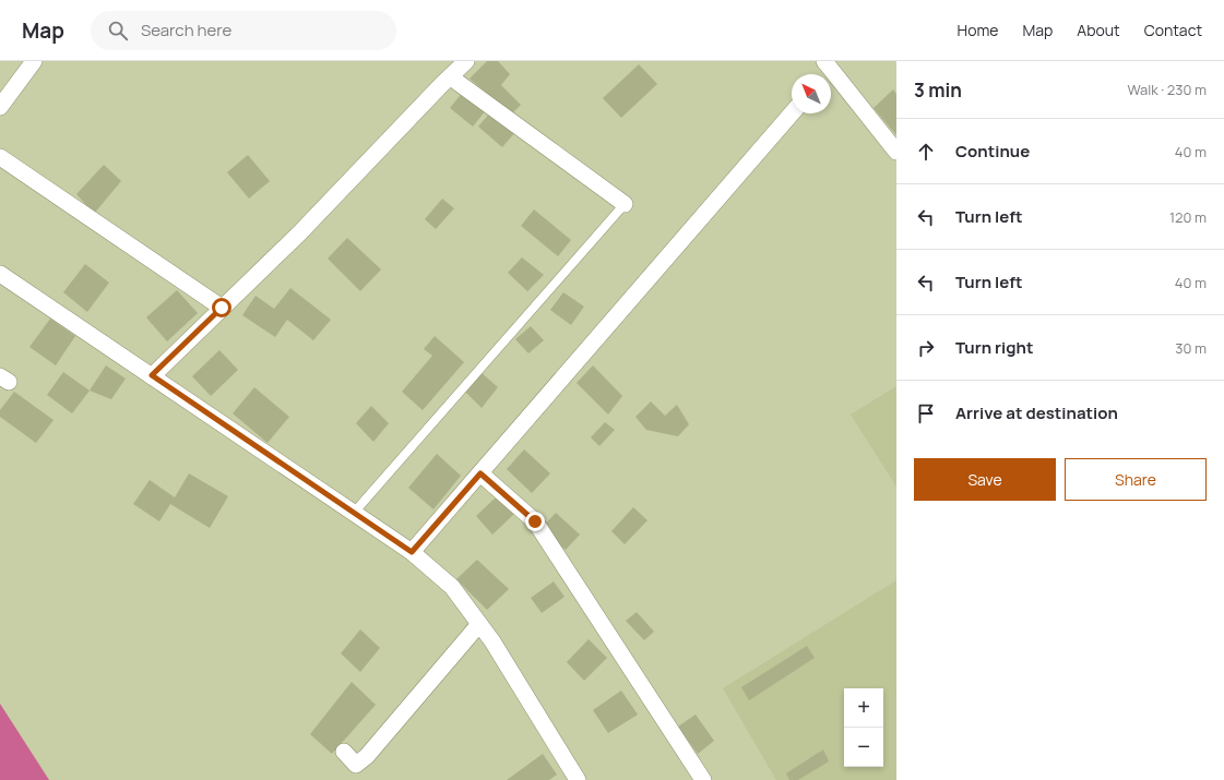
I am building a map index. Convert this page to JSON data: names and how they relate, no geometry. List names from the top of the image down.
{
  "north": "top left",
  "page": {
    "header": "Map",
    "search": "Search here",
    "nav": [
      "Home",
      "Map",
      "About",
      "Contact"
    ],
    "heading": ["3 min", "Walk · 230 m"],
    "list": [
      ["Continue", "40 m"],
      ["Turn left", "120 m"],
      ["Turn left", "40 m"],
      ["Turn right", "30 m"],
      "Arrive at destination"
    ],
    "buttons": ["Save", "Share"],
    "map_buttons": ["+", "−"]
  }
}
